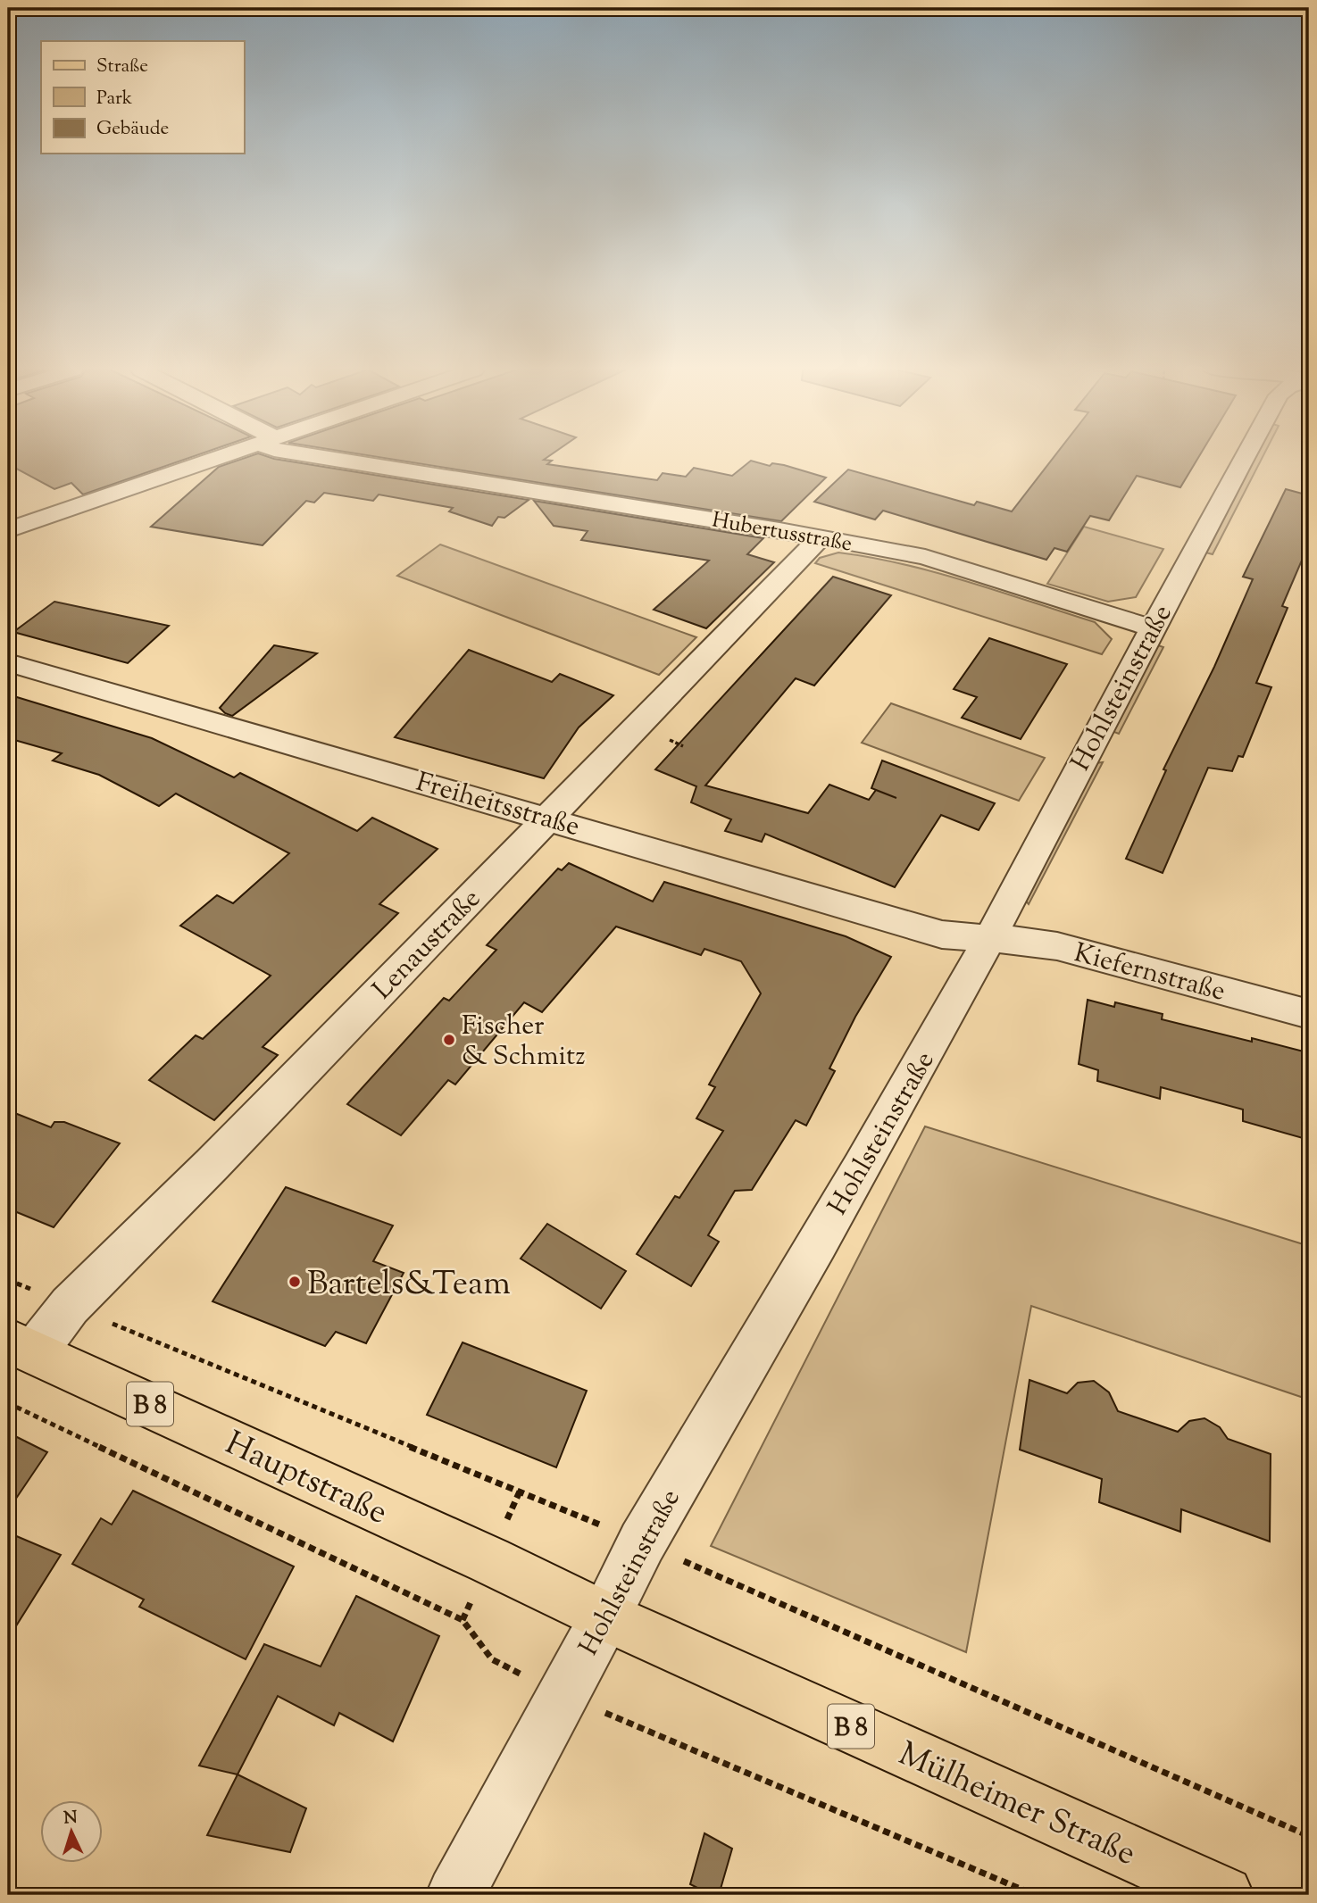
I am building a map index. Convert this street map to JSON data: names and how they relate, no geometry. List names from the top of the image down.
{
  "streets": {
    "main road": ["B 8", "Hauptstraße", "Mülheimer Straße"],
    "street": [
      "Hubertusstraße",
      "Hohlsteinstraße",
      "Freiheitsstraße",
      "Lenaustraße",
      "Kiefernstraße"
    ]
  },
  "crossings": [
    ["Hubertusstraße", "Hohlsteinstraße"],
    ["Hubertusstraße", "Lenaustraße"],
    ["Hohlsteinstraße", "Freiheitsstraße"],
    ["Hohlsteinstraße", "Kiefernstraße"],
    ["Hohlsteinstraße", "Hauptstraße"],
    ["Hohlsteinstraße", "Mülheimer Straße"],
    ["Freiheitsstraße", "Lenaustraße"],
    ["Freiheitsstraße", "Kiefernstraße"],
    ["Lenaustraße", "Hauptstraße"],
    ["Hauptstraße", "Mülheimer Straße"]
  ],
  "places": ["Fischer & Schmitz", "Bartels&Team"],
  "legend": ["Straße", "Park", "Gebäude"],
  "north": "top"
}
